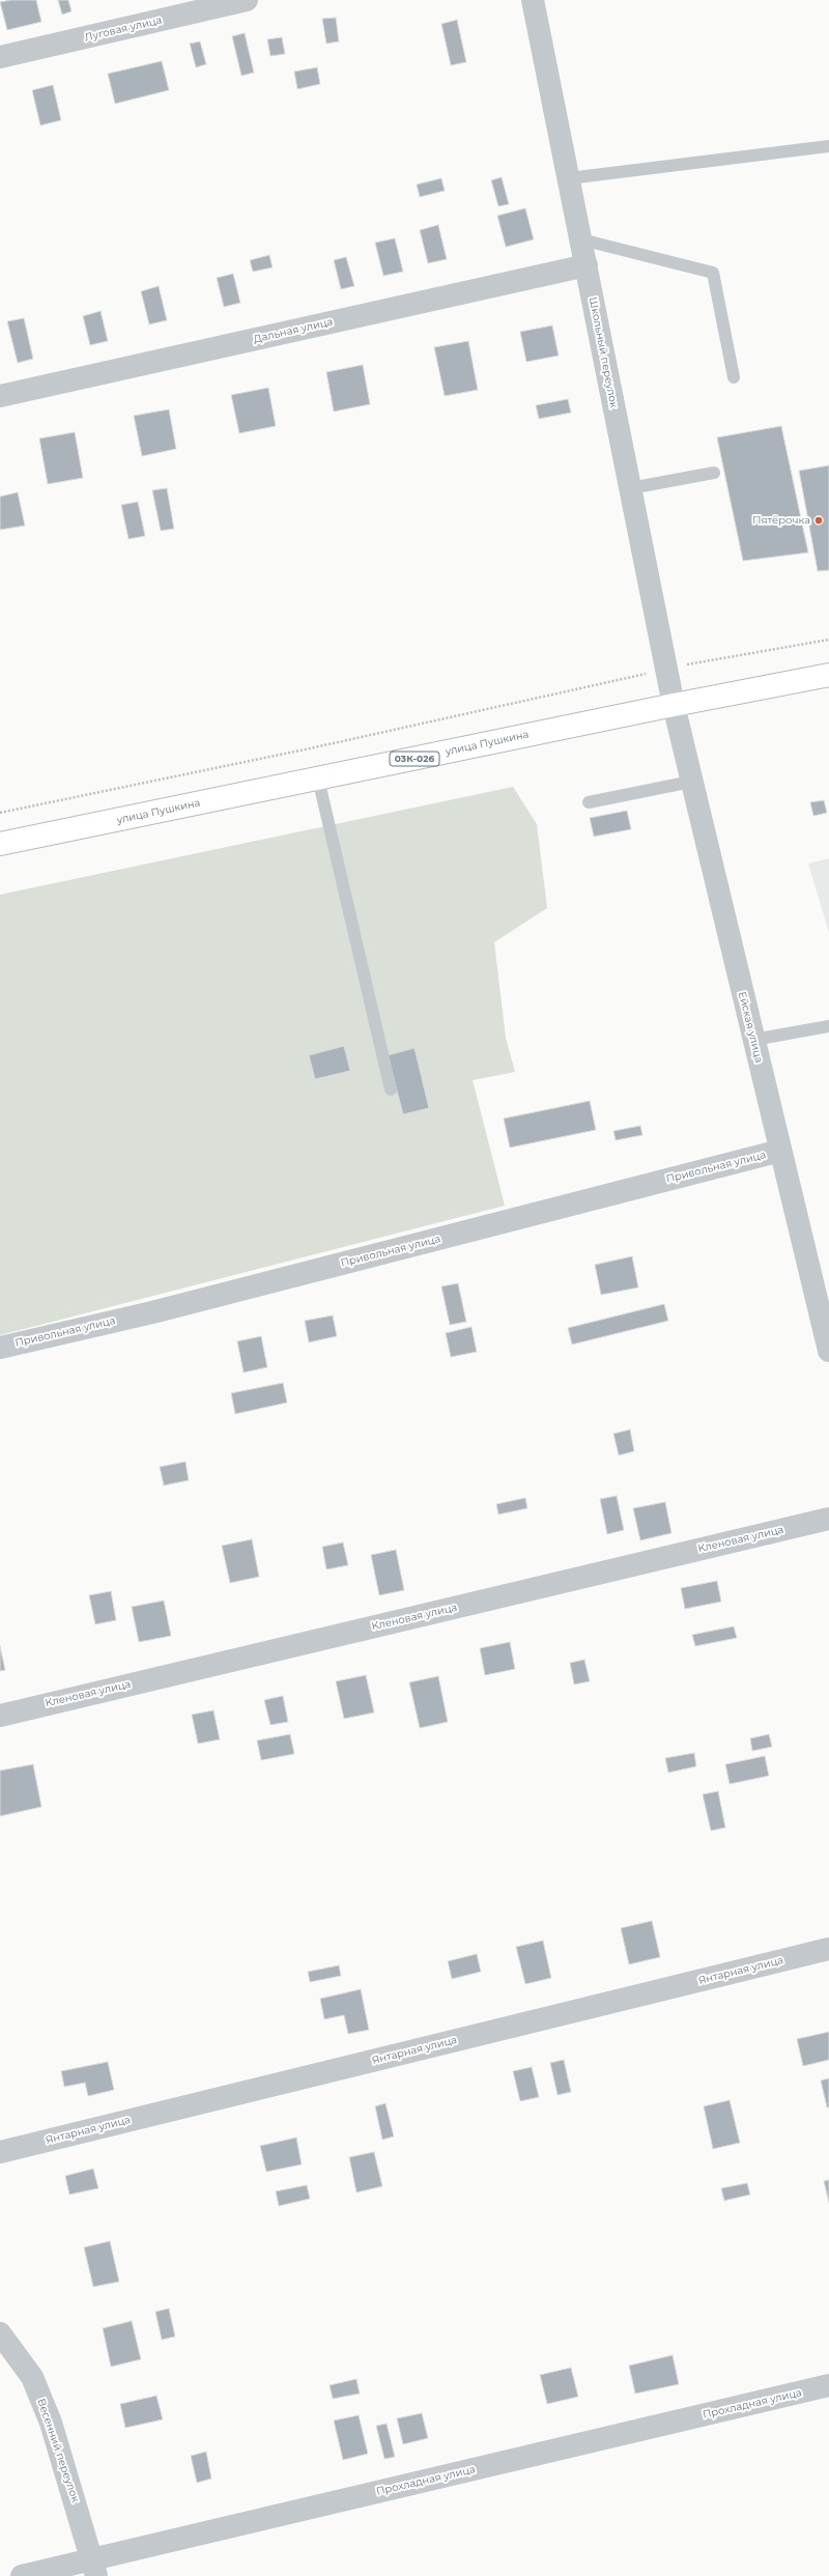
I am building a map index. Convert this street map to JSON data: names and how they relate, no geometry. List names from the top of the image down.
{
  "streets": {
    "main road": ["улица Пушкина", "03К-026"],
    "street": [
      "Луговая улица",
      "Дальная улица",
      "Школьный переулок",
      "Ейская улица",
      "Привольная улица",
      "Кленовая улица",
      "Янтарная улица",
      "Прохладная улица",
      "Весенний переулок"
    ]
  },
  "crossings": [
    ["Дальная улица", "Школьный переулок"],
    ["Школьный переулок", "улица Пушкина"],
    ["Школьный переулок", "Ейская улица"],
    ["улица Пушкина", "Ейская улица"],
    ["Ейская улица", "Привольная улица"],
    ["Прохладная улица", "Весенний переулок"]
  ],
  "places": ["Пятёрочка"]
}
